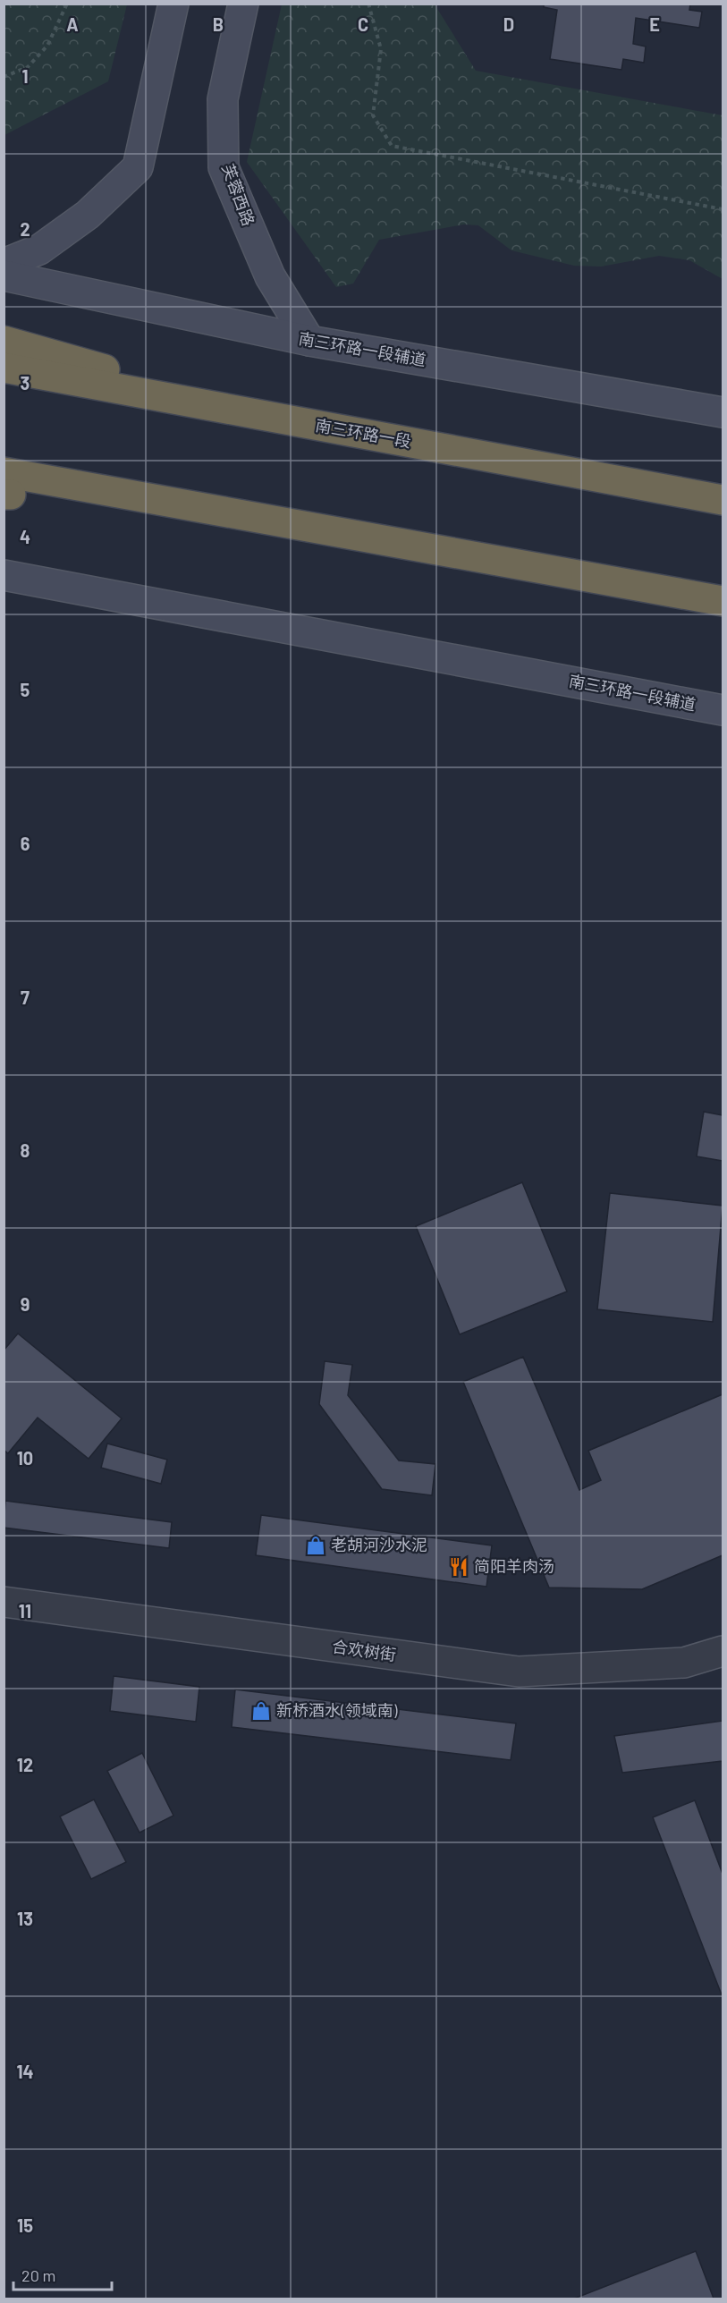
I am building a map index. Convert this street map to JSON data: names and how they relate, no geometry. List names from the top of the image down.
{
  "streets": {
    "highway": ["南三环路一段"],
    "main road": ["芙蓉西路", "南三环路一段辅道"],
    "street": ["合欢树街"]
  },
  "crossings": [
    ["芙蓉西路", "南三环路一段辅道"]
  ],
  "places": {
    "shop": ["老胡河沙水泥", "新桥酒水(领域南)"],
    "restaurant": ["简阳羊肉汤"]
  },
  "scale_bar": "20 m",
  "grid": {
    "columns": [
      "A",
      "B",
      "C",
      "D",
      "E"
    ],
    "rows": [
      "1",
      "2",
      "3",
      "4",
      "5",
      "6",
      "7",
      "8",
      "9",
      "10",
      "11",
      "12",
      "13",
      "14",
      "15"
    ]
  }
}
